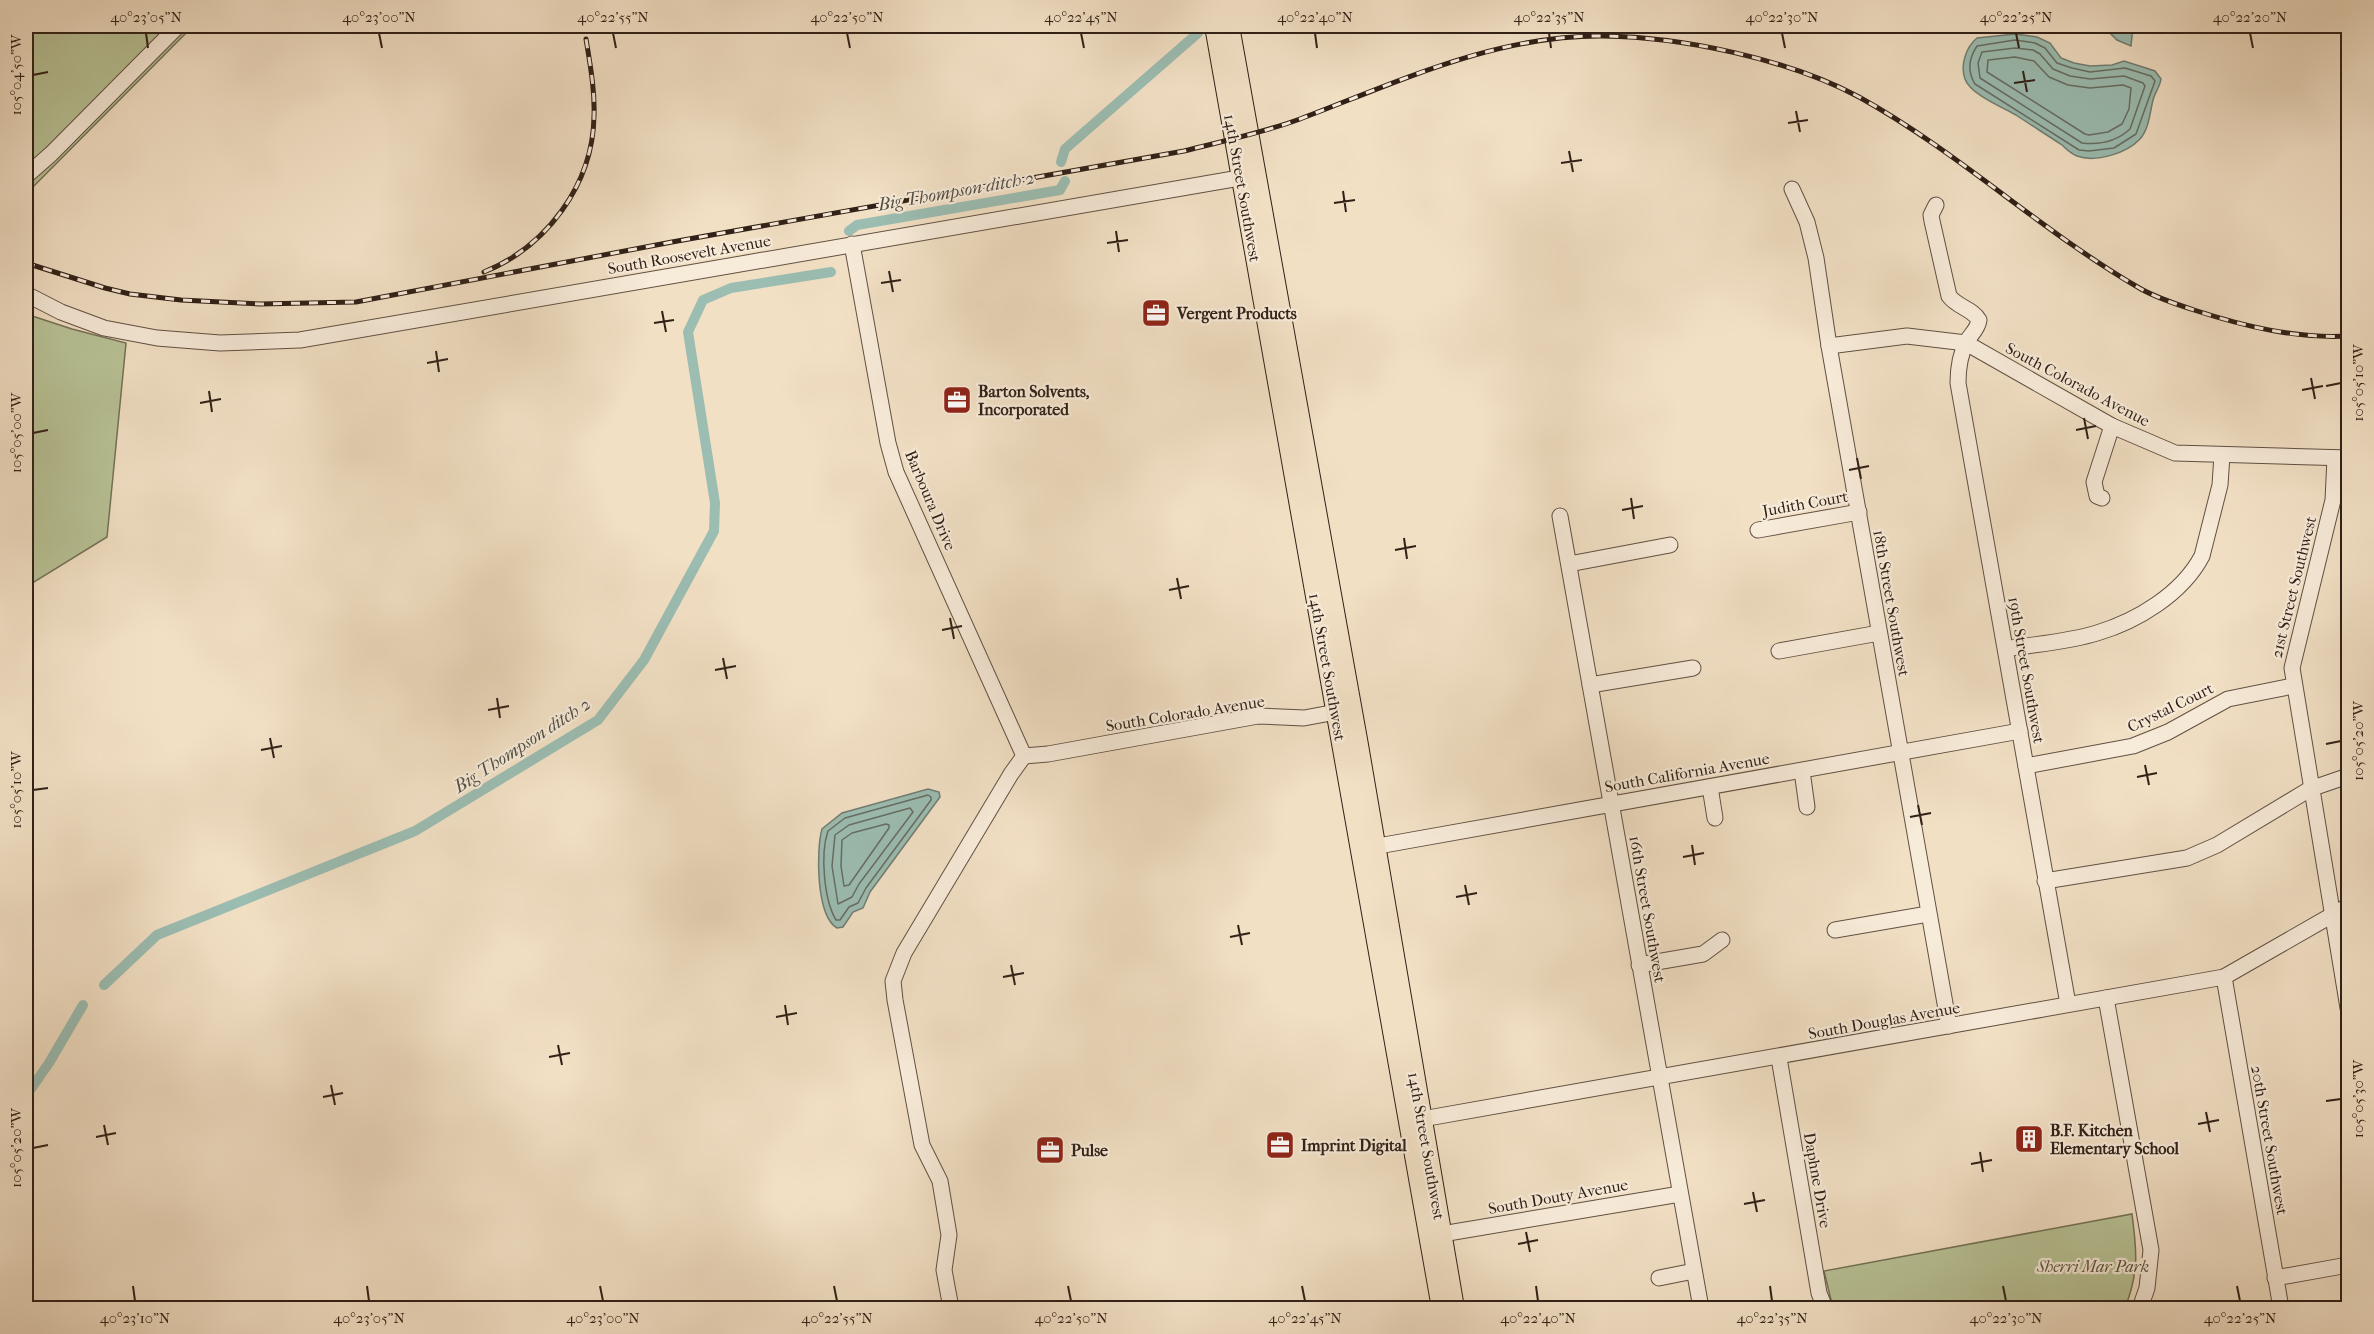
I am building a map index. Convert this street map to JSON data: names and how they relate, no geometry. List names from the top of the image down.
{
  "streets": {
    "main road": ["14th Street Southwest"],
    "street": [
      "South Roosevelt Avenue",
      "South Colorado Avenue",
      "Barboura Drive",
      "Judith Court",
      "21st Street Southwest",
      "18th Street Southwest",
      "19th Street Southwest",
      "Crystal Court",
      "South California Avenue",
      "16th Street Southwest",
      "South Douglas Avenue",
      "20th Street Southwest",
      "Daphne Drive",
      "South Douty Avenue"
    ]
  },
  "crossings": [
    ["14th Street Southwest", "South Roosevelt Avenue"],
    ["14th Street Southwest", "South Colorado Avenue"],
    ["14th Street Southwest", "South California Avenue"],
    ["14th Street Southwest", "South Douglas Avenue"],
    ["14th Street Southwest", "South Douty Avenue"],
    ["South Roosevelt Avenue", "Barboura Drive"],
    ["South Colorado Avenue", "Barboura Drive"],
    ["South Colorado Avenue", "21st Street Southwest"],
    ["South Colorado Avenue", "18th Street Southwest"],
    ["South Colorado Avenue", "19th Street Southwest"],
    ["Judith Court", "18th Street Southwest"],
    ["21st Street Southwest", "Crystal Court"],
    ["21st Street Southwest", "South Douglas Avenue"],
    ["18th Street Southwest", "South California Avenue"],
    ["18th Street Southwest", "South Douglas Avenue"],
    ["19th Street Southwest", "Crystal Court"],
    ["19th Street Southwest", "South California Avenue"],
    ["19th Street Southwest", "South Douglas Avenue"],
    ["South California Avenue", "16th Street Southwest"],
    ["16th Street Southwest", "South Douglas Avenue"],
    ["16th Street Southwest", "South Douty Avenue"],
    ["South Douglas Avenue", "20th Street Southwest"],
    ["South Douglas Avenue", "Daphne Drive"]
  ],
  "water": ["Big Thompson ditch 2"],
  "parks": ["Sherri Mar Park"],
  "places": {
    "office": [
      "Vergent Products",
      "Barton Solvents, Incorporated",
      "Imprint Digital",
      "Pulse"
    ],
    "building": ["B.F. Kitchen Elementary School"]
  },
  "coordinates": [
    "40°23'05\"N",
    "40°23'00\"N",
    "40°22'55\"N",
    "40°22'50\"N",
    "40°22'45\"N",
    "40°22'40\"N",
    "40°22'35\"N",
    "40°22'30\"N",
    "40°22'25\"N",
    "40°22'20\"N",
    "105°04'50\"W",
    "105°05'10\"W",
    "105°05'00\"W",
    "105°05'20\"W",
    "105°05'30\"W",
    "40°23'10\"N"
  ]
}
